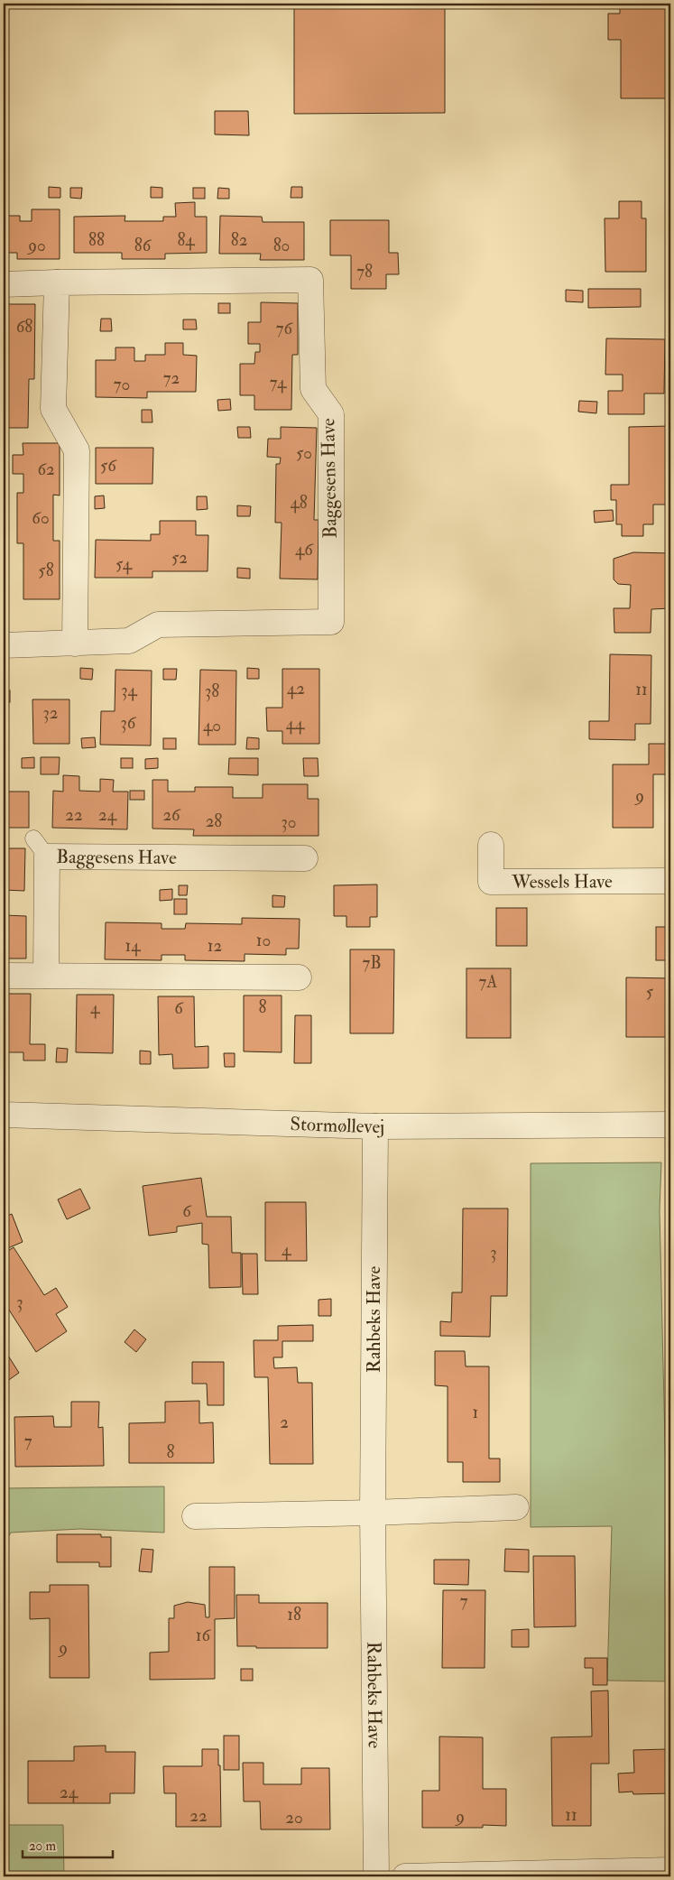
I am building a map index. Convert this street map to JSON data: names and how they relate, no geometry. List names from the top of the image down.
{
  "streets": {
    "street": [
      "Baggesens Have",
      "Wessels Have",
      "Stormøllevej",
      "Rahbeks Have"
    ]
  },
  "crossings": [
    ["Stormøllevej", "Rahbeks Have"]
  ],
  "house_numbers": [
    "88",
    "84",
    "82",
    "90",
    "86",
    "80",
    "78",
    "68",
    "76",
    "72",
    "74",
    "70",
    "50",
    "56",
    "62",
    "48",
    "60",
    "46",
    "52",
    "54",
    "58",
    "42",
    "11",
    "34",
    "38",
    "32",
    "36",
    "44",
    "40",
    "9",
    "22",
    "24",
    "26",
    "28",
    "30",
    "10",
    "14",
    "12",
    "7B",
    "7A",
    "5",
    "8",
    "4",
    "6",
    "6",
    "4",
    "3",
    "3",
    "1",
    "2",
    "7",
    "8",
    "7",
    "18",
    "16",
    "9",
    "24",
    "11",
    "22",
    "9",
    "20"
  ],
  "scale_bar": "20 m"
}
